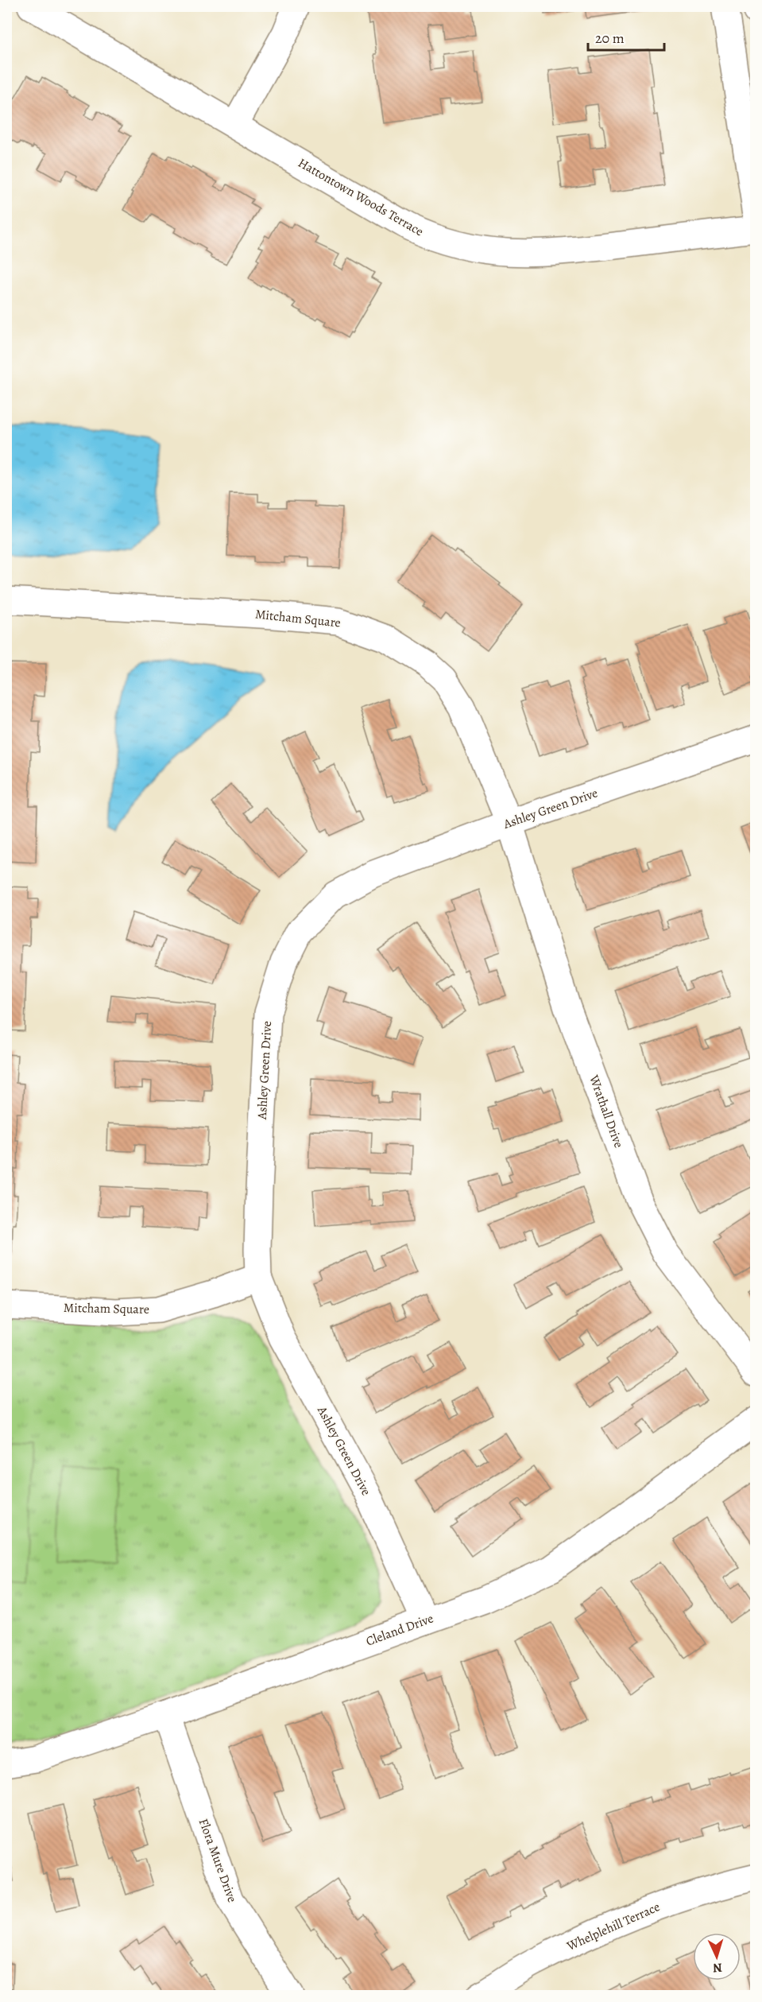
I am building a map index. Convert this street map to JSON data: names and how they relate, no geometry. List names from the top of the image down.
{
  "streets": {
    "street": [
      "Hattontown Woods Terrace",
      "Mitcham Square",
      "Ashley Green Drive",
      "Wrathall Drive",
      "Cleland Drive",
      "Flora Mure Drive",
      "Whelplehill Terrace"
    ]
  },
  "crossings": [
    ["Mitcham Square", "Ashley Green Drive"],
    ["Mitcham Square", "Wrathall Drive"],
    ["Ashley Green Drive", "Wrathall Drive"],
    ["Ashley Green Drive", "Cleland Drive"],
    ["Cleland Drive", "Flora Mure Drive"]
  ],
  "scale_bar": "20 m",
  "north": "bottom"
}
